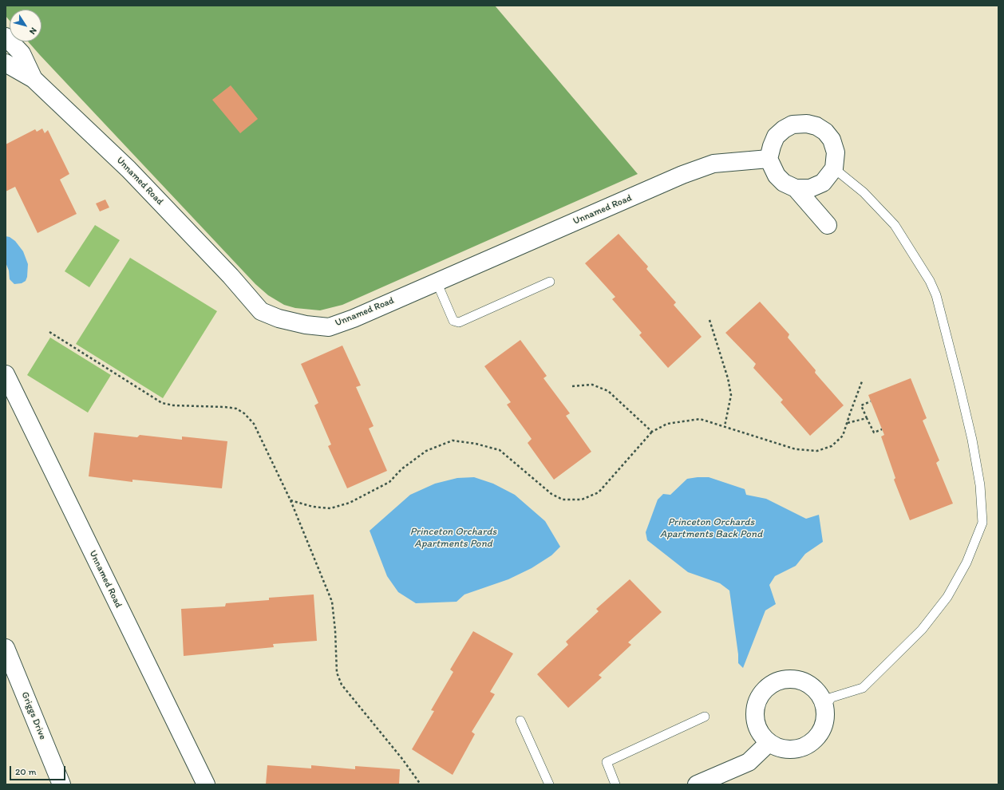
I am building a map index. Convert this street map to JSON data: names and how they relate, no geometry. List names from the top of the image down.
{
  "streets": {
    "street": ["Unnamed Road", "Griggs Drive"]
  },
  "water": ["Princeton Orchards Apartments Back Pond", "Princeton Orchards Apartments Pond"],
  "scale_bar": "20 m",
  "north": "bottom right"
}
